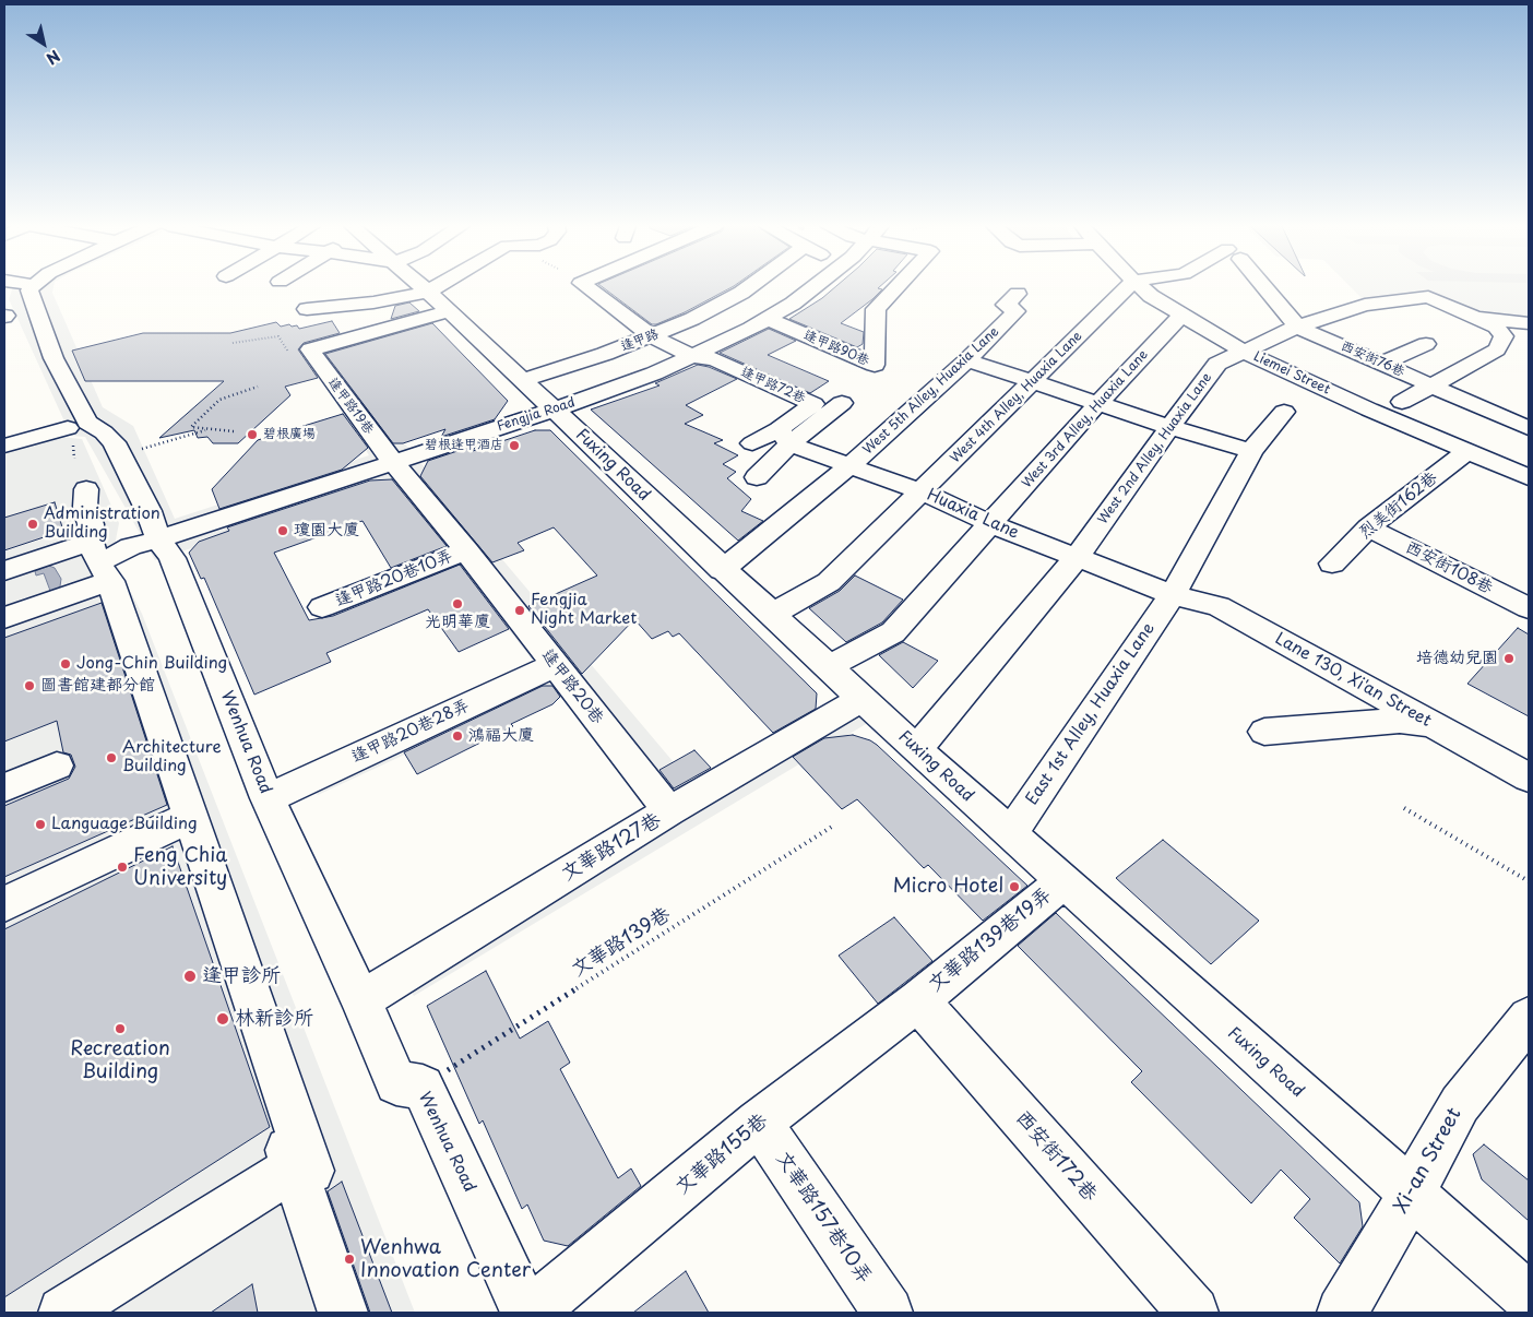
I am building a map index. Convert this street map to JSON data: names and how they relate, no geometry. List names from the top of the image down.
{
  "streets": {
    "street": [
      "逢甲路",
      "逢甲路90巷",
      "西安街76巷",
      "Liemei Street",
      "逢甲路72巷",
      "West 5th Alley, Huaxia Lane",
      "West 4th Alley, Huaxia Lane",
      "逢甲路19巷",
      "Fengjia Road",
      "West 3rd Alley, Huaxia Lane",
      "West 2nd Alley, Huaxia Lane",
      "Fuxing Road",
      "烈美街162巷",
      "Huaxia Lane",
      "西安街108巷",
      "逢甲路20巷10弄",
      "Lane 130, Xi'an Street",
      "逢甲路20巷",
      "East 1st Alley, Huaxia Lane",
      "逢甲路20巷28弄",
      "Wenhua Road",
      "文華路127巷",
      "文華路139巷19弄",
      "文華路155巷",
      "西安街172巷",
      "Xi-an Street",
      "文華路157巷10弄"
    ],
    "path": ["文華路139巷"]
  },
  "crossings": [
    ["逢甲路", "Fuxing Road"],
    ["逢甲路90巷", "Fengjia Road"],
    ["西安街76巷", "West 2nd Alley, Huaxia Lane"],
    ["Liemei Street", "West 3rd Alley, Huaxia Lane"],
    ["Liemei Street", "West 2nd Alley, Huaxia Lane"],
    ["Liemei Street", "烈美街162巷"],
    ["逢甲路72巷", "Fengjia Road"],
    ["逢甲路72巷", "Huaxia Lane"],
    ["West 5th Alley, Huaxia Lane", "Fuxing Road"],
    ["West 5th Alley, Huaxia Lane", "Huaxia Lane"],
    ["West 4th Alley, Huaxia Lane", "Fuxing Road"],
    ["West 4th Alley, Huaxia Lane", "Huaxia Lane"],
    ["逢甲路19巷", "Fengjia Road"],
    ["逢甲路19巷", "逢甲路20巷"],
    ["Fengjia Road", "Fuxing Road"],
    ["Fengjia Road", "逢甲路20巷"],
    ["Fengjia Road", "Wenhua Road"],
    ["West 3rd Alley, Huaxia Lane", "Fuxing Road"],
    ["West 3rd Alley, Huaxia Lane", "Huaxia Lane"],
    ["West 2nd Alley, Huaxia Lane", "Fuxing Road"],
    ["West 2nd Alley, Huaxia Lane", "Huaxia Lane"],
    ["Fuxing Road", "East 1st Alley, Huaxia Lane"],
    ["Fuxing Road", "文華路127巷"],
    ["Fuxing Road", "文華路139巷19弄"],
    ["Fuxing Road", "Xi-an Street"],
    ["烈美街162巷", "西安街108巷"],
    ["Huaxia Lane", "Lane 130, Xi'an Street"],
    ["Huaxia Lane", "East 1st Alley, Huaxia Lane"],
    ["逢甲路20巷10弄", "逢甲路20巷"],
    ["Lane 130, Xi'an Street", "East 1st Alley, Huaxia Lane"],
    ["逢甲路20巷", "逢甲路20巷28弄"],
    ["逢甲路20巷", "文華路127巷"],
    ["逢甲路20巷28弄", "Wenhua Road"],
    ["Wenhua Road", "文華路127巷"],
    ["Wenhua Road", "文華路139巷"],
    ["文華路139巷19弄", "文華路155巷"],
    ["文華路139巷19弄", "西安街172巷"],
    ["文華路155巷", "西安街172巷"],
    ["文華路155巷", "文華路157巷10弄"]
  ],
  "places": [
    "碧根廣場",
    "碧根逢甲酒店",
    "Administration Building",
    "瓊園大廈",
    "光明華廈",
    "Fengjia Night Market",
    "培德幼兒園",
    "Jong-Chin Building",
    "圖書館建都分館",
    "鴻福大廈",
    "Architecture Building",
    "Language Building",
    "Feng Chia University",
    "Micro Hotel",
    "逢甲診所",
    "林新診所",
    "Recreation Building",
    "Wenhwa Innovation Center"
  ],
  "north": "bottom right"
}
